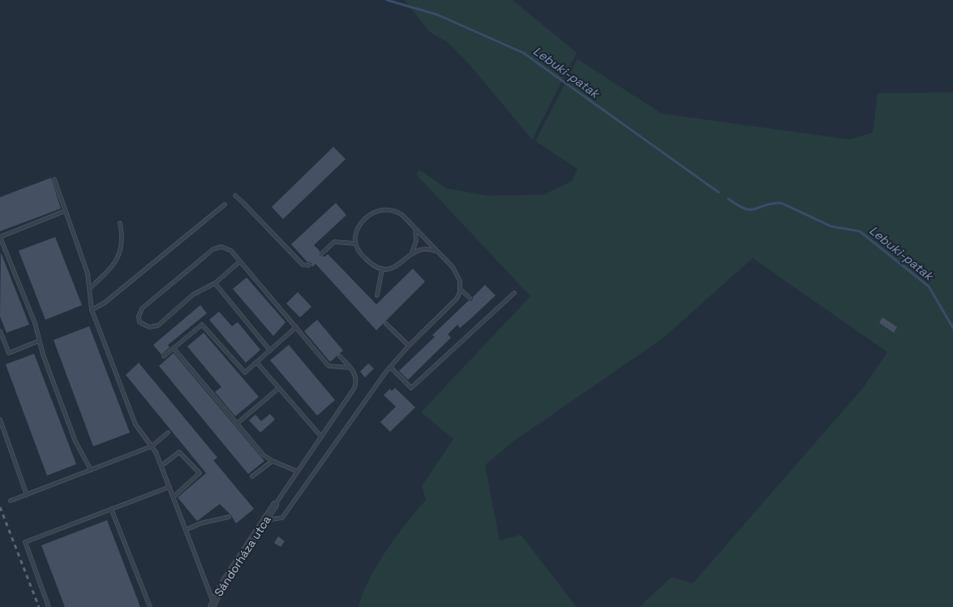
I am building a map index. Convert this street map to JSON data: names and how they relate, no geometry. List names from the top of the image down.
{
  "streets": {
    "street": ["Sándorháza utca"]
  },
  "water": ["Lebuki-patak"]
}
